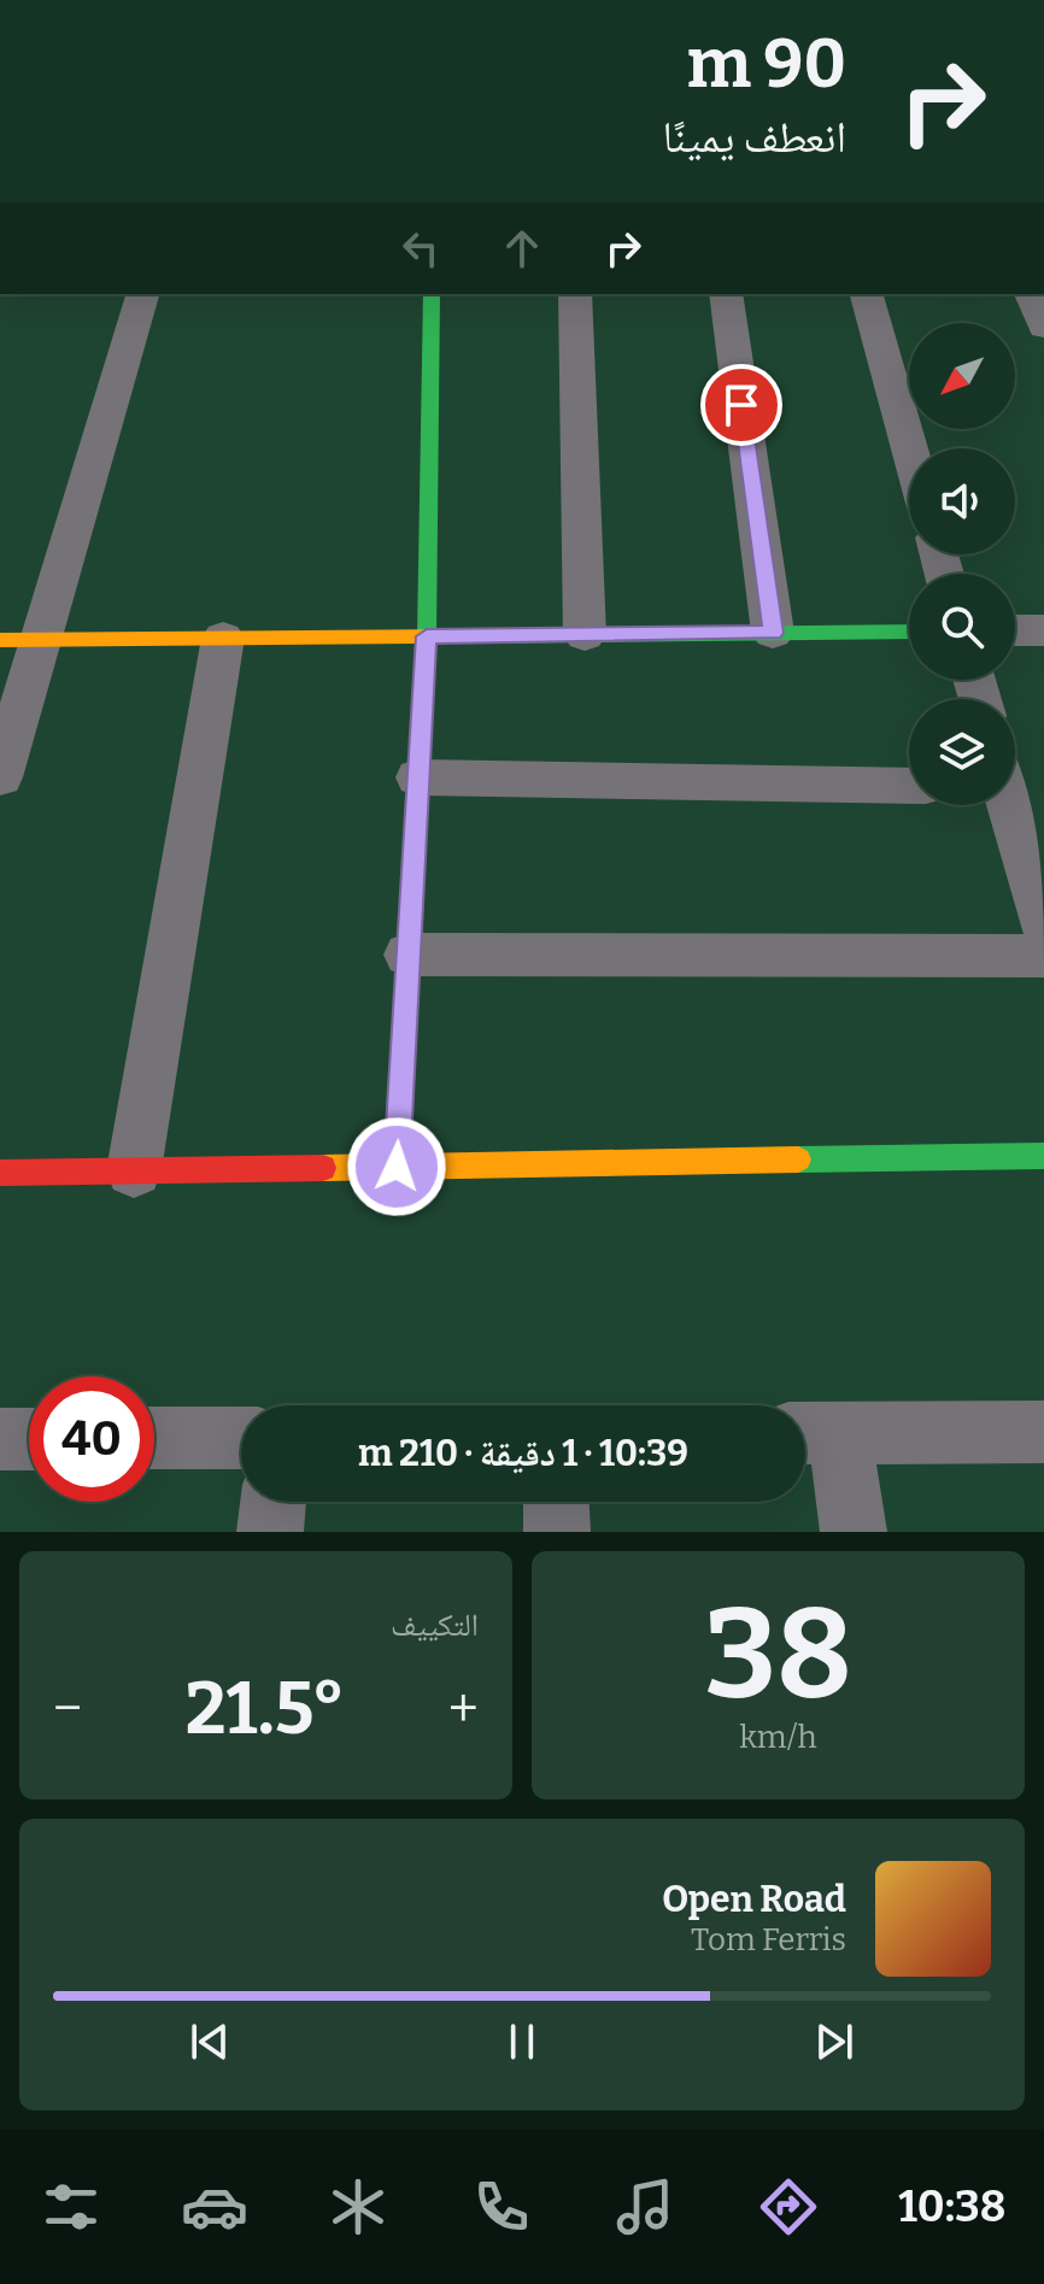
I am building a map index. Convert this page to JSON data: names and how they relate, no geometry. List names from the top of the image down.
{
  "north": "bottom left",
  "page": {
    "turn": ["90 m", "انعطف يمينًا"],
    "limit": "40",
    "trip": "10:39 · 1 دقيقة · 210 m",
    "tile": [
      ["38", "km/h"],
      "التكييف"
    ],
    "heat": ["−", "21.5°", "+"],
    "song": ["Open Road", "Tom Ferris"],
    "tabs": "10:38"
  }
}
